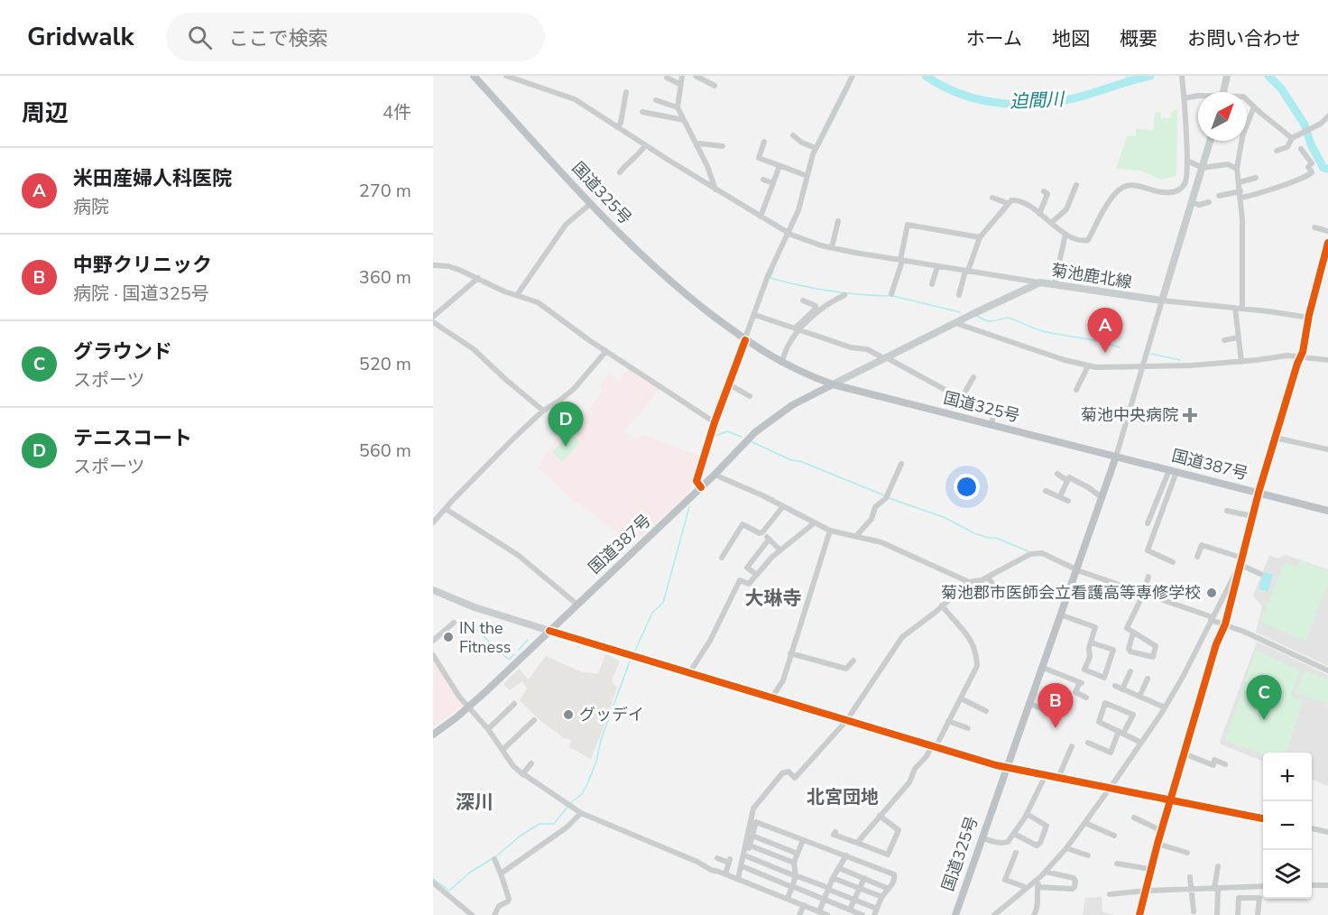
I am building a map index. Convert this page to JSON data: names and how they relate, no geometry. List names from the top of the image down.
{
  "streets": {
    "highway": ["国道325号", "国道387号"],
    "main road": ["菊池鹿北線"]
  },
  "crossings": [
    ["国道325号", "菊池鹿北線"],
    ["国道325号", "国道387号"],
    ["菊池鹿北線", "国道387号"]
  ],
  "districts": ["大琳寺", "北宮団地", "深川"],
  "water": ["迫間川"],
  "places": {
    "health": ["菊池中央病院"],
    "other": ["菊池郡市医師会立看護高等専修学校", "IN the Fitness", "グッデイ"]
  },
  "north": "top right",
  "page": {
    "header": "Gridwalk",
    "search": "ここで検索",
    "nav": [
      "ホーム",
      "地図",
      "概要",
      "お問い合わせ"
    ],
    "heading": ["周辺", "4件"],
    "list": [
      {
        "mark": "A",
        "name": "米田産婦人科医院",
        "note": "病院",
        "value": "270 m"
      },
      {
        "mark": "B",
        "name": "中野クリニック",
        "note": "病院 · 国道325号",
        "value": "360 m"
      },
      {
        "mark": "C",
        "name": "グラウンド",
        "note": "スポーツ",
        "value": "520 m"
      },
      {
        "mark": "D",
        "name": "テニスコート",
        "note": "スポーツ",
        "value": "560 m"
      }
    ],
    "pins": [
      "A",
      "D",
      "C",
      "B"
    ],
    "map_buttons": ["+", "−"]
  }
}
